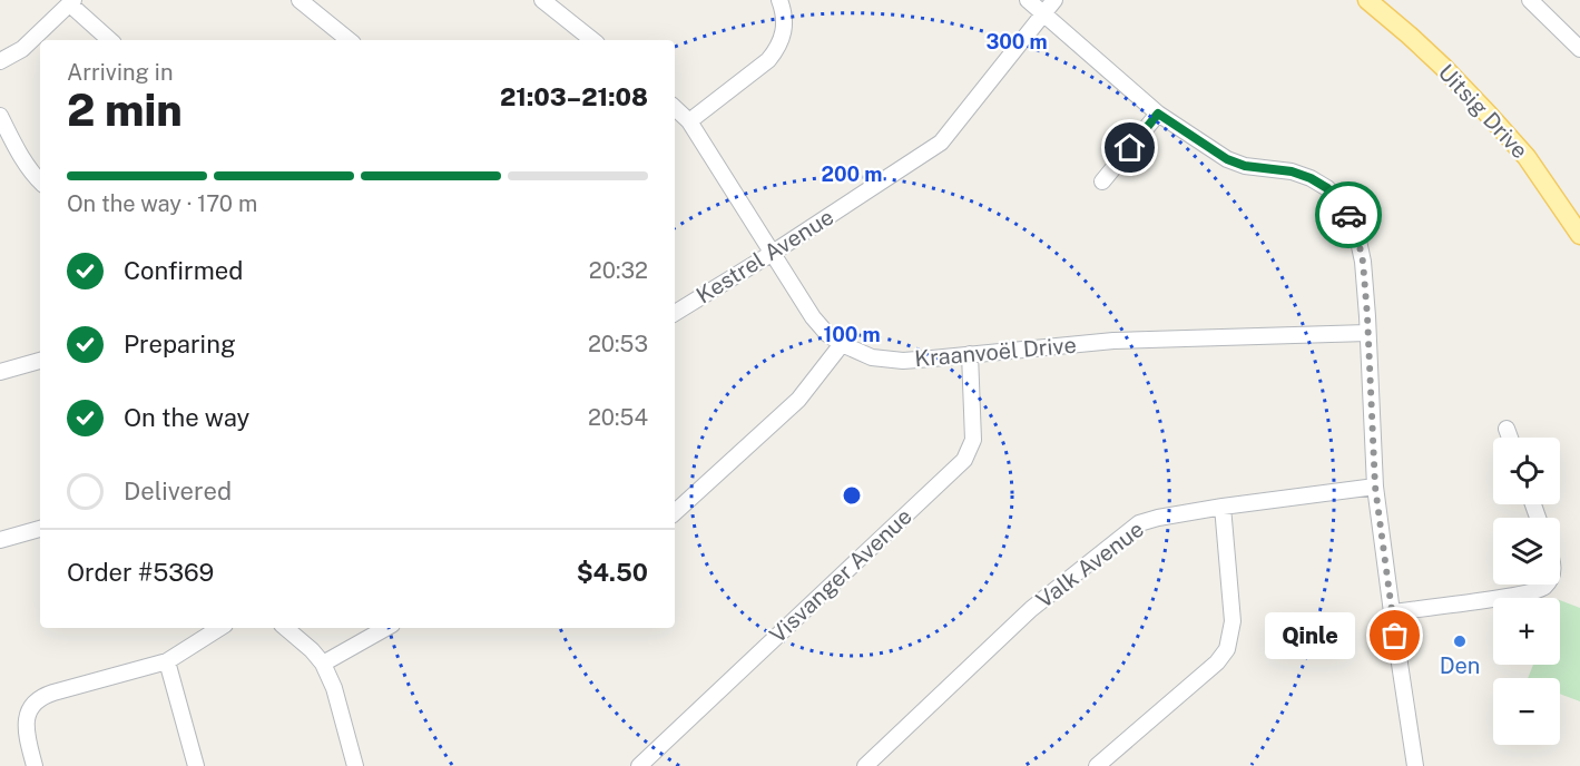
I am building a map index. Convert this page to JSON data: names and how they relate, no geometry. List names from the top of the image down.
{
  "streets": {
    "main road": ["Uitsig Drive"],
    "street": [
      "Kestrel Avenue",
      "Kraanvoël Drive",
      "Valk Avenue",
      "Visvanger Avenue"
    ]
  },
  "crossings": [
    ["Kestrel Avenue", "Kraanvoël Drive"],
    ["Kraanvoël Drive", "Visvanger Avenue"]
  ],
  "places": ["Qinle", "Den"],
  "page": {
    "heading": ["2 min", "Arriving in", "21:03–21:08"],
    "panel": ["Order #5369", "$4.50"],
    "bar": "On the way · 170 m",
    "list": [
      ["Confirmed", "20:32"],
      ["Preparing", "20:53"],
      ["On the way", "20:54"],
      "Delivered"
    ],
    "map_buttons": ["+", "−"],
    "bubble": "Qinle"
  },
  "rings": ["300 m", "200 m", "100 m"]
}
